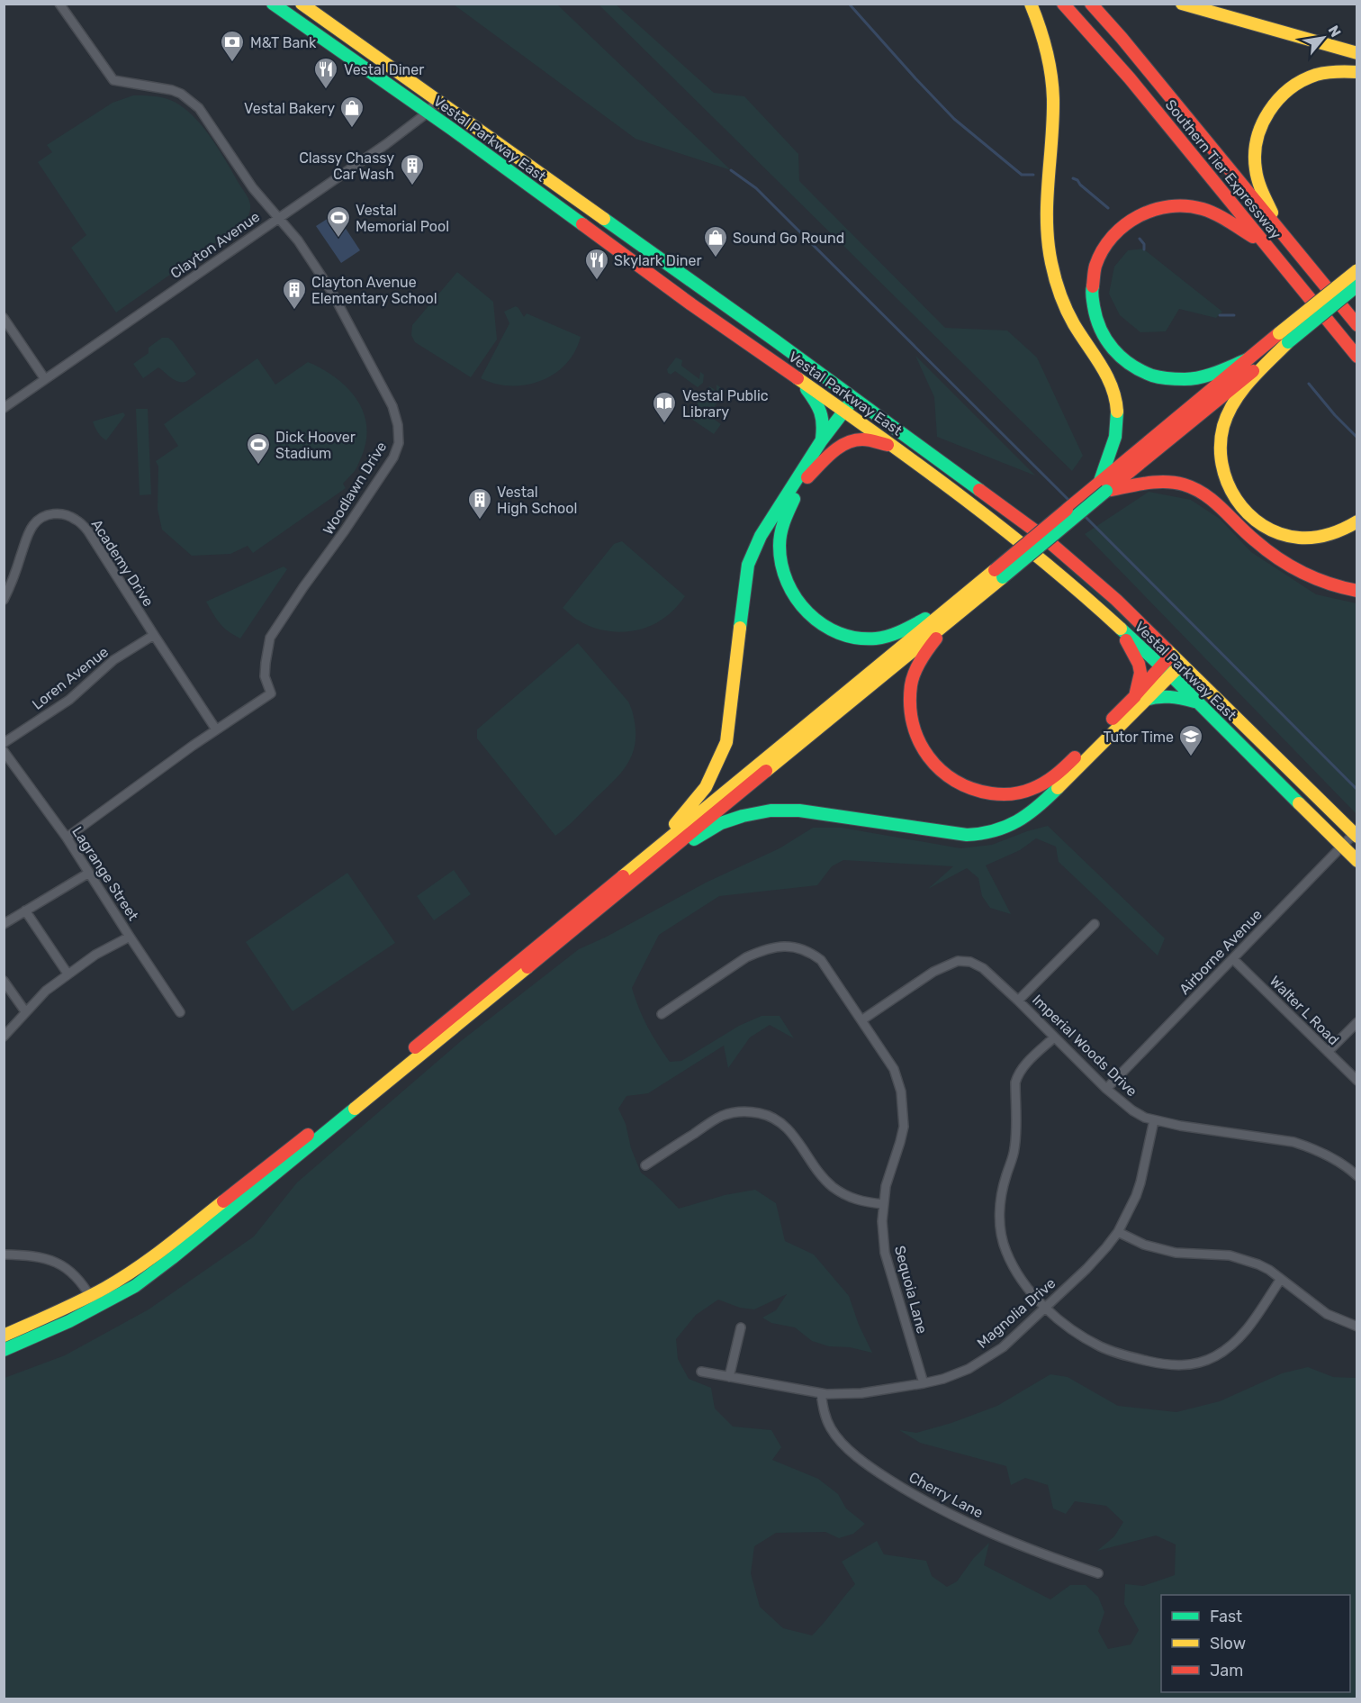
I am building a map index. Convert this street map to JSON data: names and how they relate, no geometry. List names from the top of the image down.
{
  "streets": {
    "main road": ["Vestal Parkway East", "Southern Tier Expressway"],
    "street": [
      "Clayton Avenue",
      "Woodlawn Drive",
      "Academy Drive",
      "Loren Avenue",
      "Lagrange Street",
      "Airborne Avenue",
      "Walter L Road",
      "Imperial Woods Drive",
      "Sequoia Lane",
      "Magnolia Drive",
      "Cherry Lane"
    ]
  },
  "crossings": [
    ["Vestal Parkway East", "Clayton Avenue"],
    ["Vestal Parkway East", "Airborne Avenue"],
    ["Clayton Avenue", "Woodlawn Drive"],
    ["Woodlawn Drive", "Academy Drive"],
    ["Woodlawn Drive", "Lagrange Street"],
    ["Academy Drive", "Loren Avenue"],
    ["Airborne Avenue", "Walter L Road"],
    ["Airborne Avenue", "Imperial Woods Drive"],
    ["Imperial Woods Drive", "Sequoia Lane"],
    ["Imperial Woods Drive", "Magnolia Drive"],
    ["Sequoia Lane", "Magnolia Drive"],
    ["Magnolia Drive", "Cherry Lane"]
  ],
  "places": {
    "bank": ["M&T Bank"],
    "restaurant": ["Vestal Diner", "Skylark Diner"],
    "shop": ["Vestal Bakery", "Sound Go Round"],
    "building": ["Classy Chassy Car Wash", "Clayton Avenue Elementary School", "Vestal High School"],
    "sports": ["Vestal Memorial Pool", "Dick Hoover Stadium"],
    "library": ["Vestal Public Library"],
    "school or university": ["Tutor Time"]
  },
  "legend": ["Fast", "Slow", "Jam"],
  "north": "top right"
}
